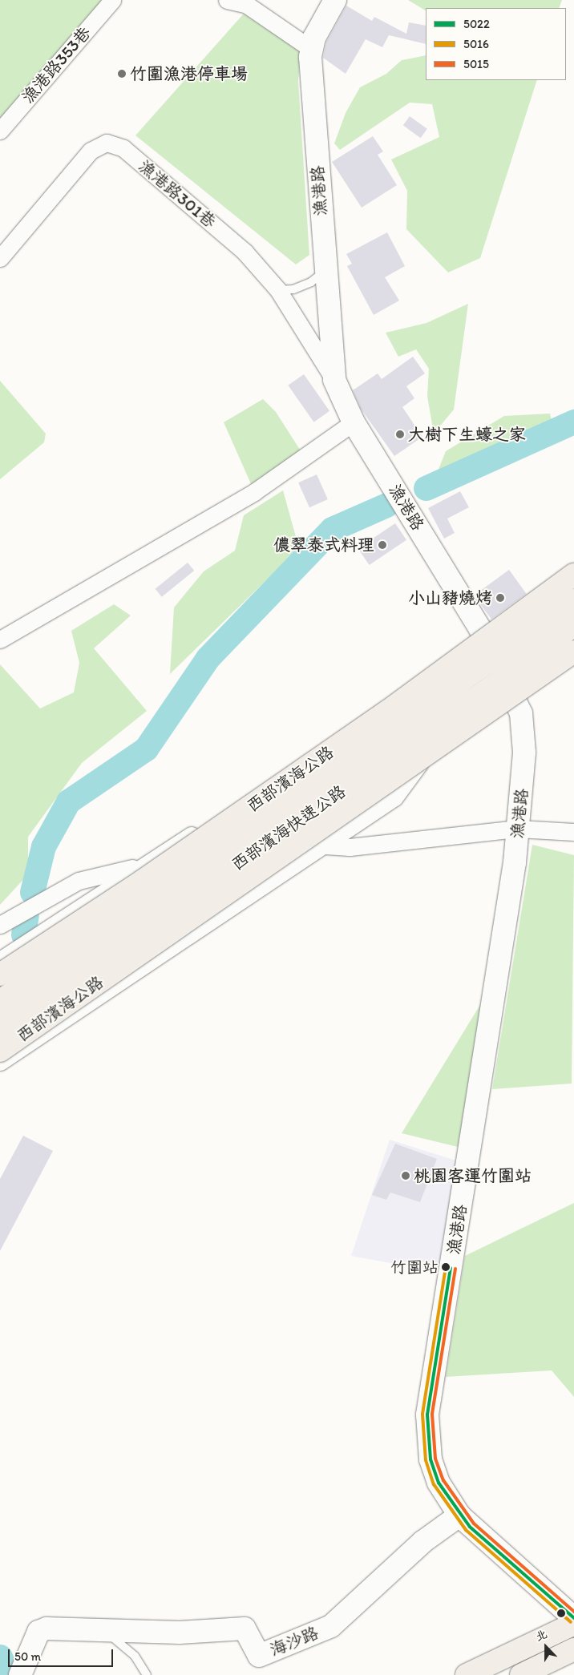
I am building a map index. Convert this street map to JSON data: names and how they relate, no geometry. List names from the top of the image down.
{
  "streets": {
    "main road": ["西部濱海公路", "西部濱海快速公路"],
    "street": [
      "漁港路353巷",
      "漁港路",
      "漁港路301巷",
      "海沙路"
    ]
  },
  "crossings": [
    ["漁港路", "漁港路301巷"],
    ["漁港路", "海沙路"]
  ],
  "places": [
    "竹圍漁港停車場",
    "大樹下生蠔之家",
    "儂翠泰式料理",
    "小山豬燒烤",
    "桃園客運竹圍站",
    "竹圍站"
  ],
  "lines": ["transit line 5016", "transit line 5022", "transit line 5015"],
  "legend": ["5022", "5016", "5015"],
  "scale_bar": "50 m",
  "north": "top"
}
